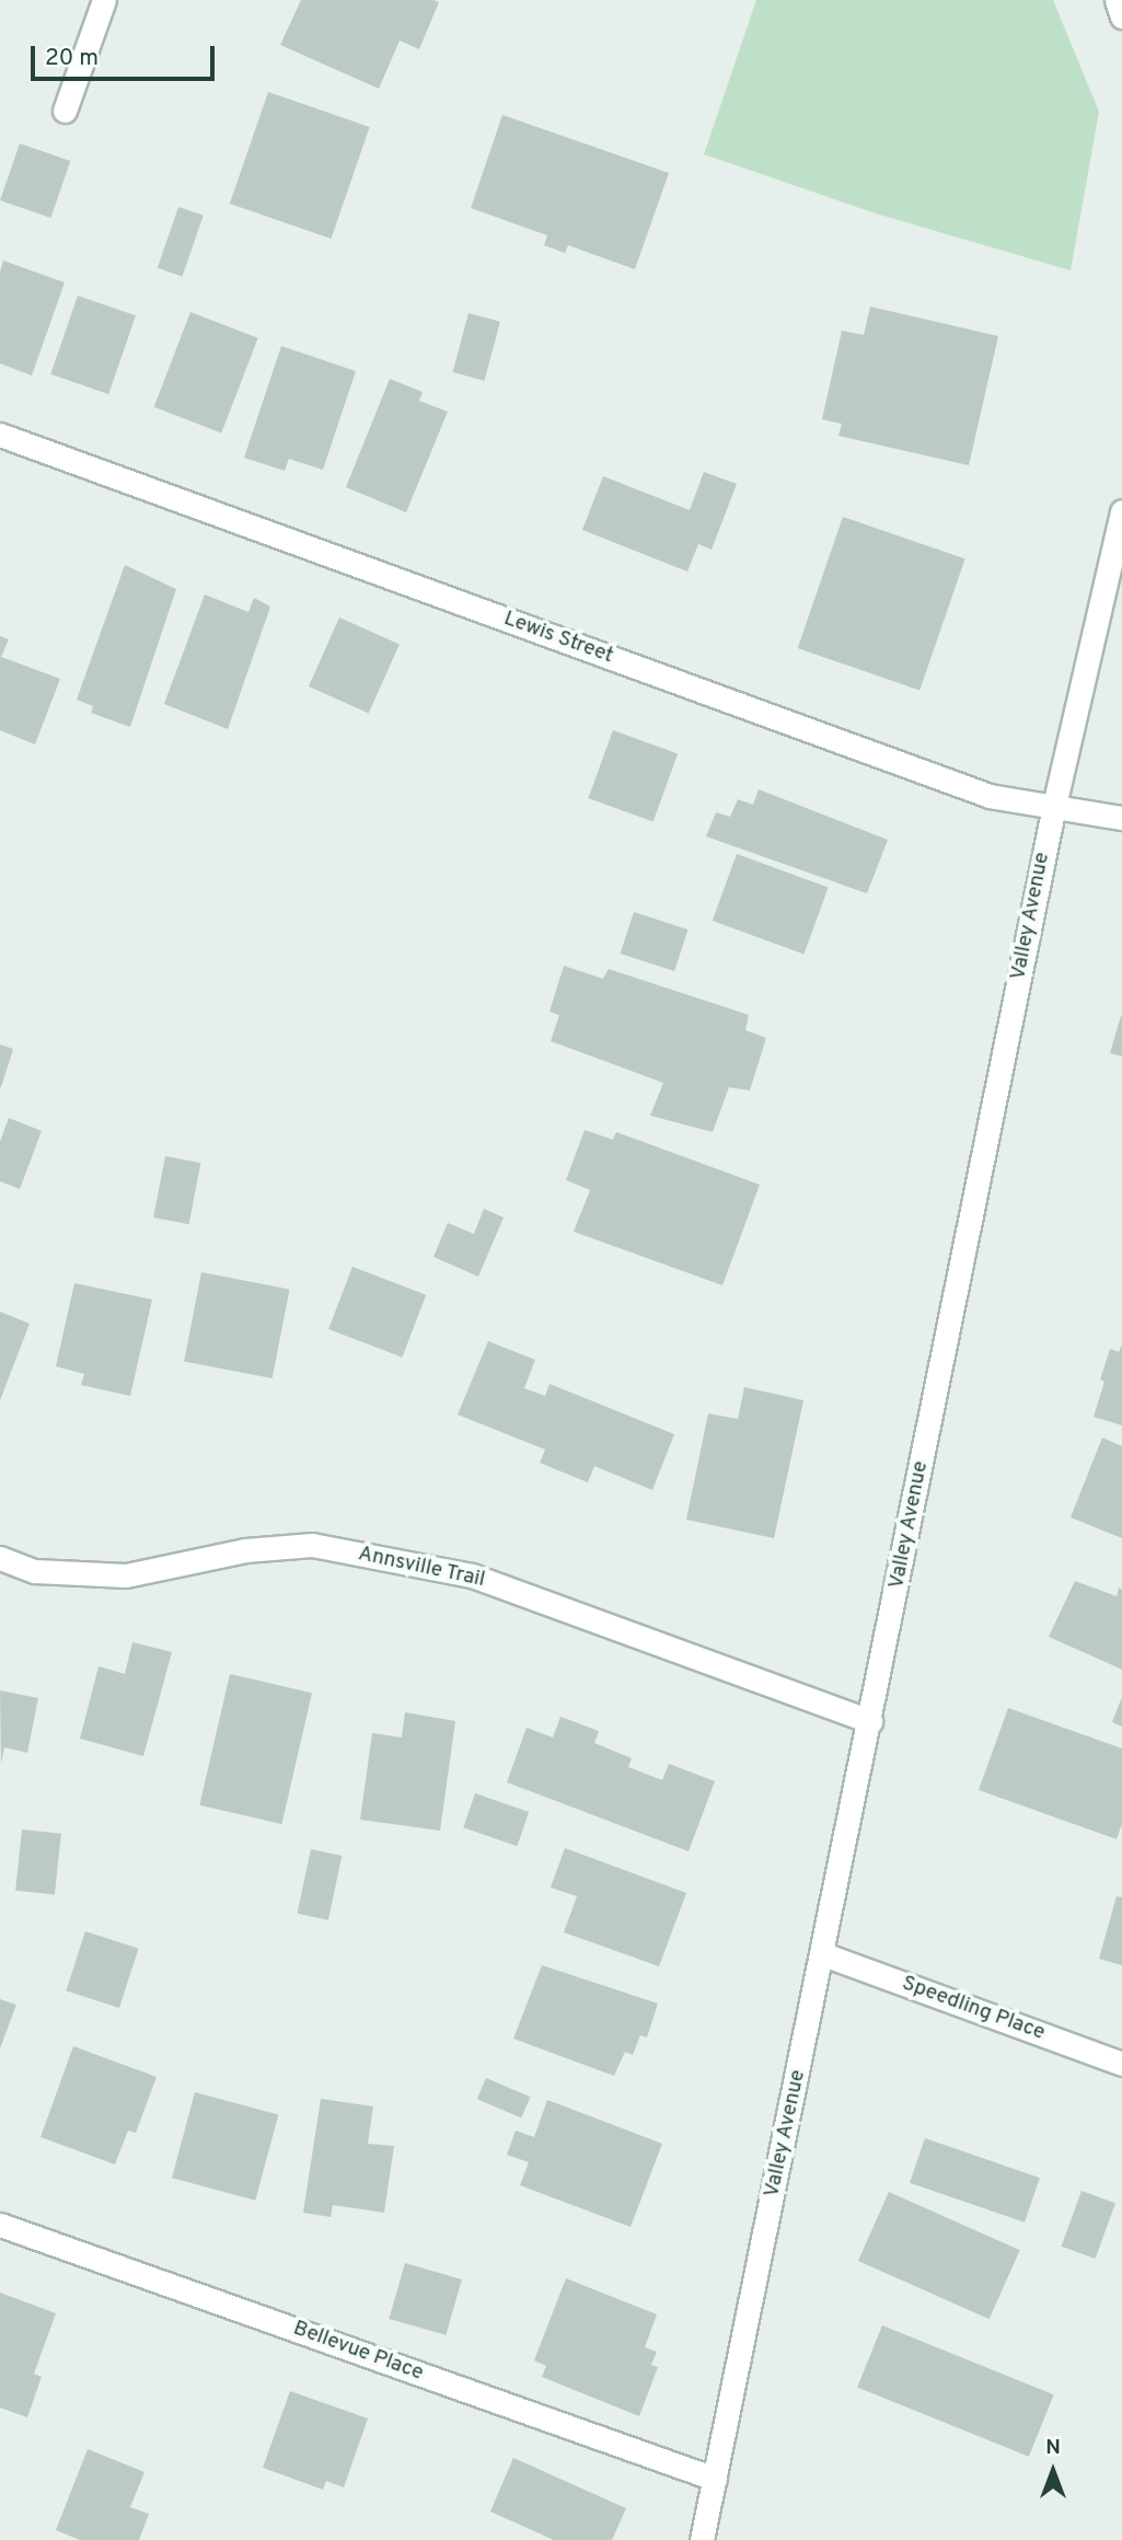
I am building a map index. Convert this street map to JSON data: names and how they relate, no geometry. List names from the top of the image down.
{
  "streets": {
    "street": [
      "Lewis Street",
      "Valley Avenue",
      "Annsville Trail",
      "Speedling Place",
      "Bellevue Place"
    ]
  },
  "crossings": [
    ["Lewis Street", "Valley Avenue"],
    ["Valley Avenue", "Annsville Trail"],
    ["Valley Avenue", "Speedling Place"],
    ["Valley Avenue", "Bellevue Place"]
  ],
  "scale_bar": "20 m",
  "north": "top"
}
